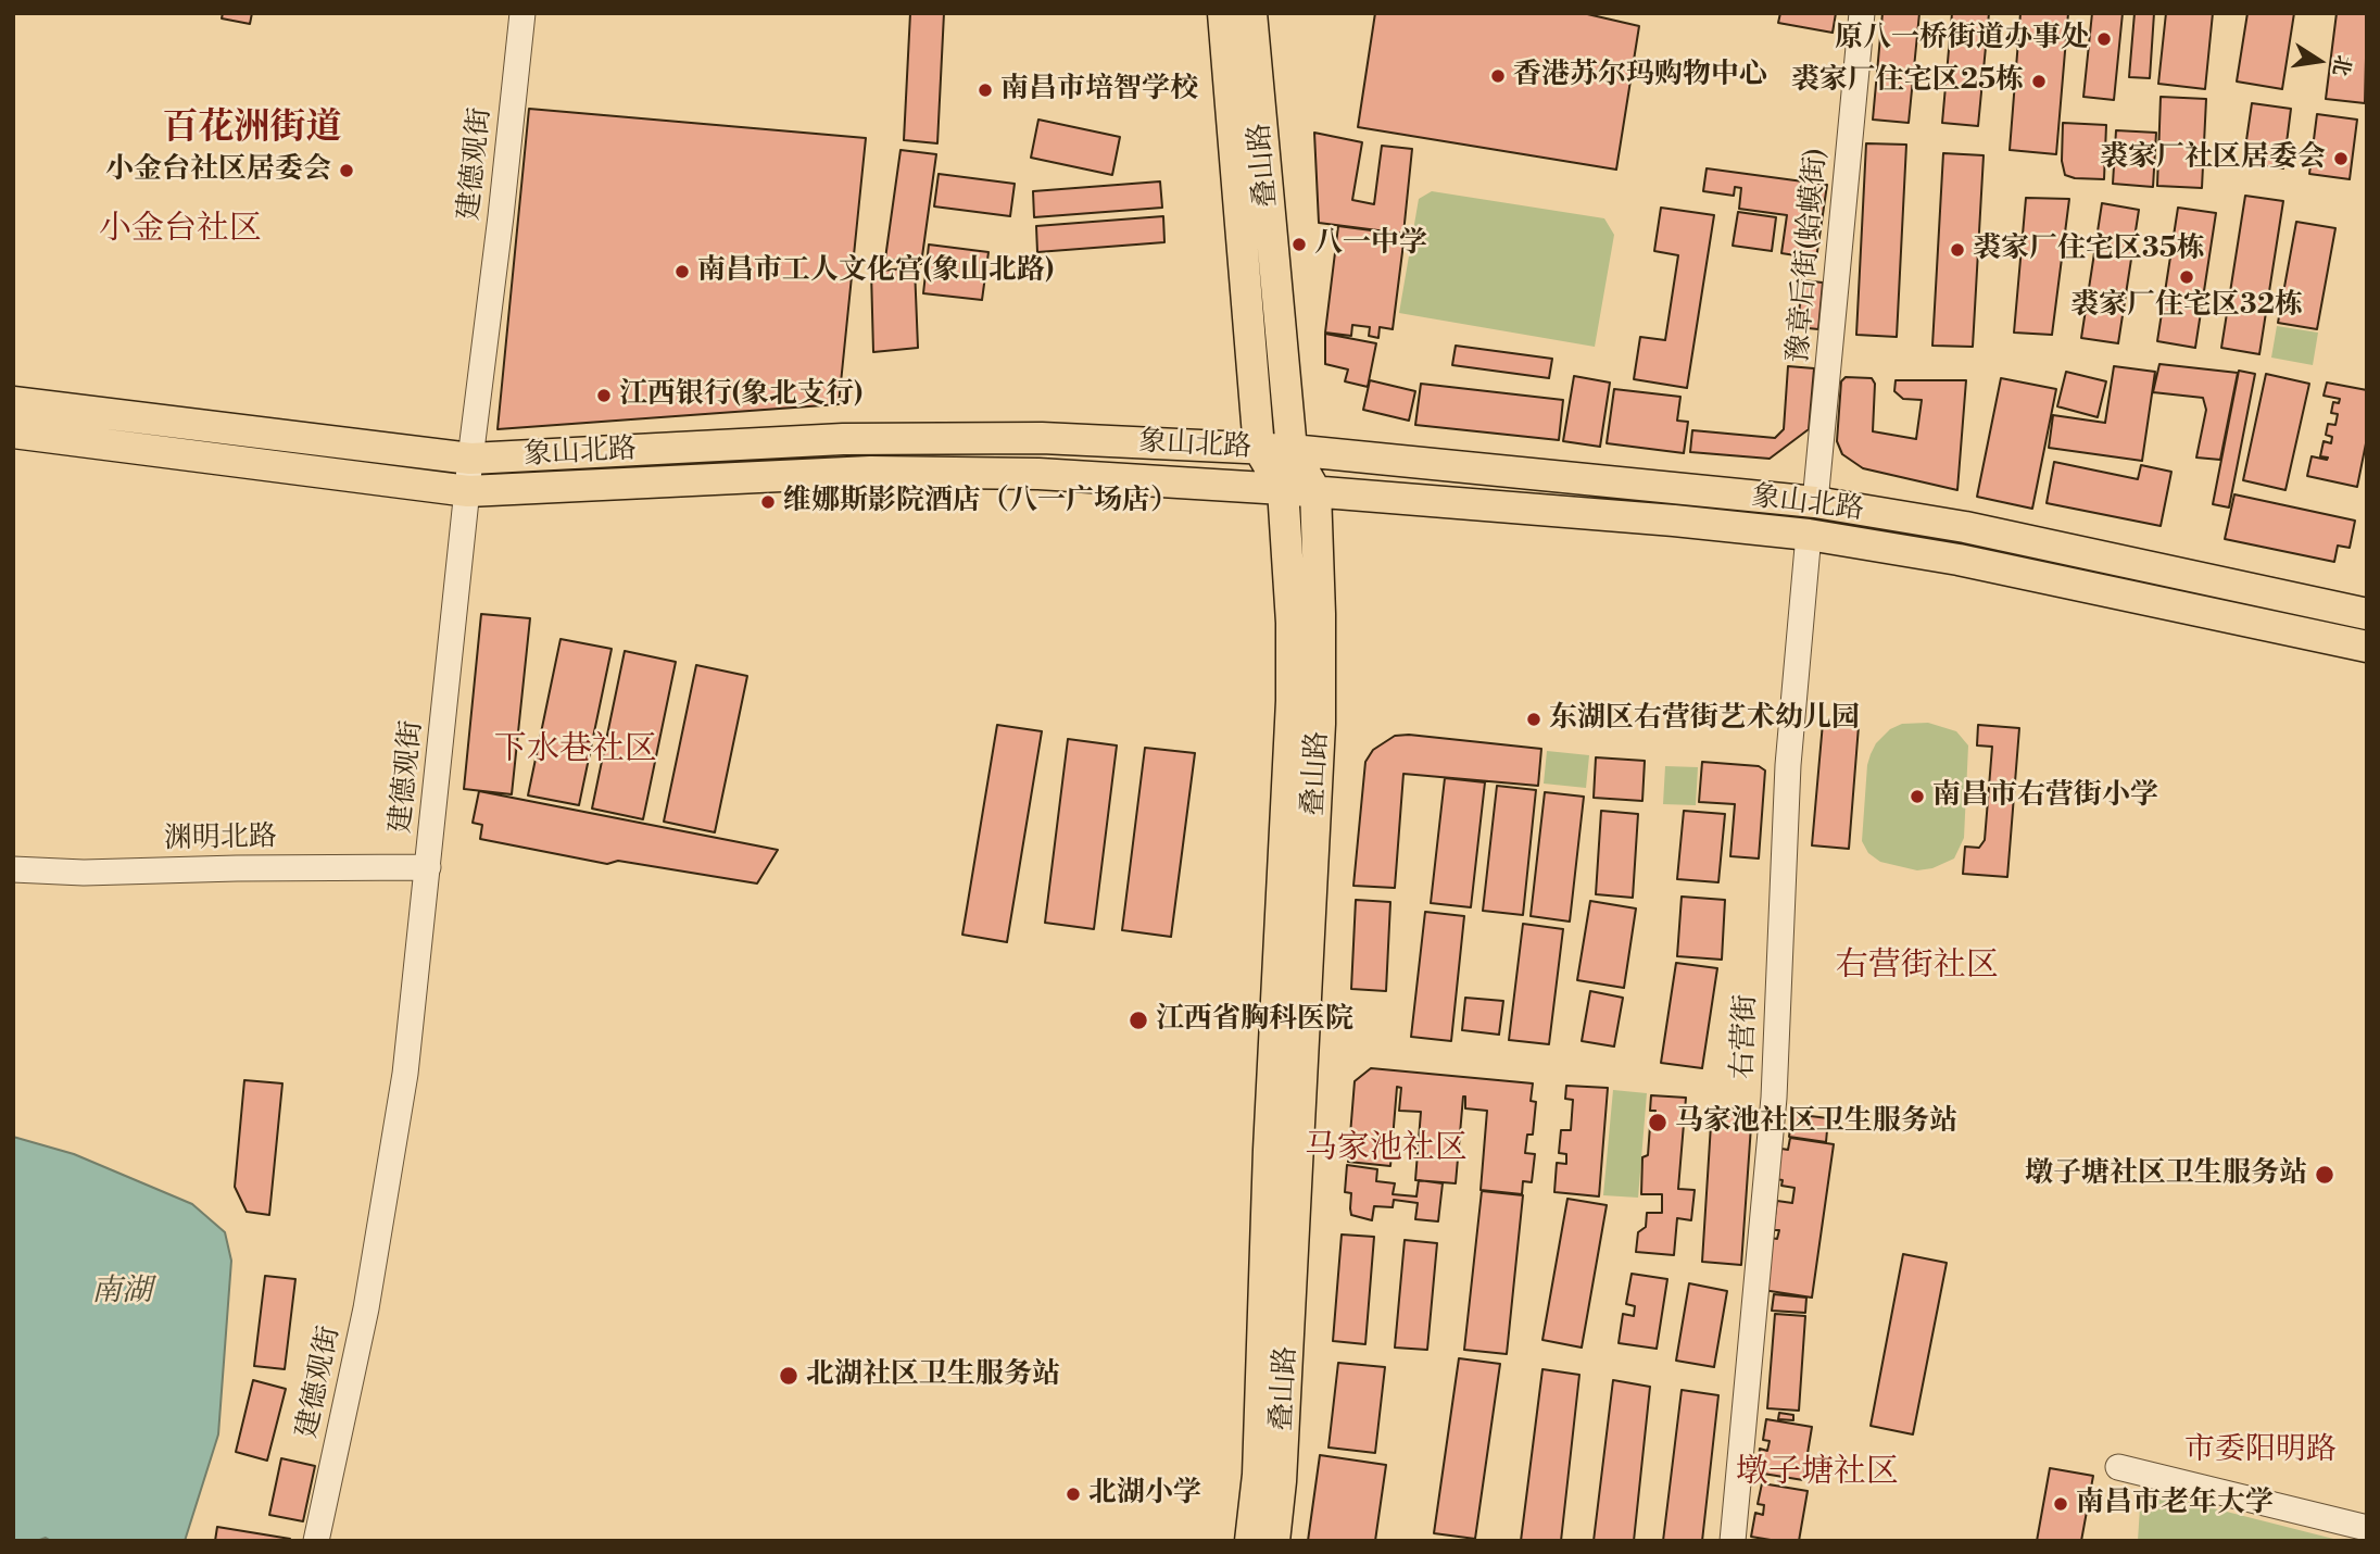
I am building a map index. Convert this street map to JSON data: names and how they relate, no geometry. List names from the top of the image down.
{
  "streets": {
    "main road": ["叠山路", "象山北路"],
    "street": [
      "建德观街",
      "豫章后街(蛤蟆街)",
      "渊明北路",
      "右营街"
    ]
  },
  "crossings": [
    ["建德观街", "象山北路"],
    ["建德观街", "渊明北路"],
    ["叠山路", "象山北路"],
    ["豫章后街(蛤蟆街)", "象山北路"],
    ["象山北路", "右营街"]
  ],
  "districts": [
    "百花洲街道",
    "小金台社区",
    "下水巷社区",
    "右营街社区",
    "马家池社区",
    "市委阳明路",
    "墩子塘社区"
  ],
  "water": ["南湖"],
  "places": [
    "原八一桥街道办事处",
    "香港苏尔玛购物中心",
    "裘家厂住宅区25栋",
    "南昌市培智学校",
    "裘家厂社区居委会",
    "小金台社区居委会",
    "八一中学",
    "裘家厂住宅区35栋",
    "南昌市工人文化宫(象山北路)",
    "裘家厂住宅区32栋",
    "江西银行(象北支行)",
    "维娜斯影院酒店（八一广场店）",
    "东湖区右营街艺术幼儿园",
    "南昌市右营街小学",
    "江西省胸科医院",
    "马家池社区卫生服务站",
    "墩子塘社区卫生服务站",
    "北湖社区卫生服务站",
    "北湖小学",
    "南昌市老年大学"
  ],
  "north": "right"
}
